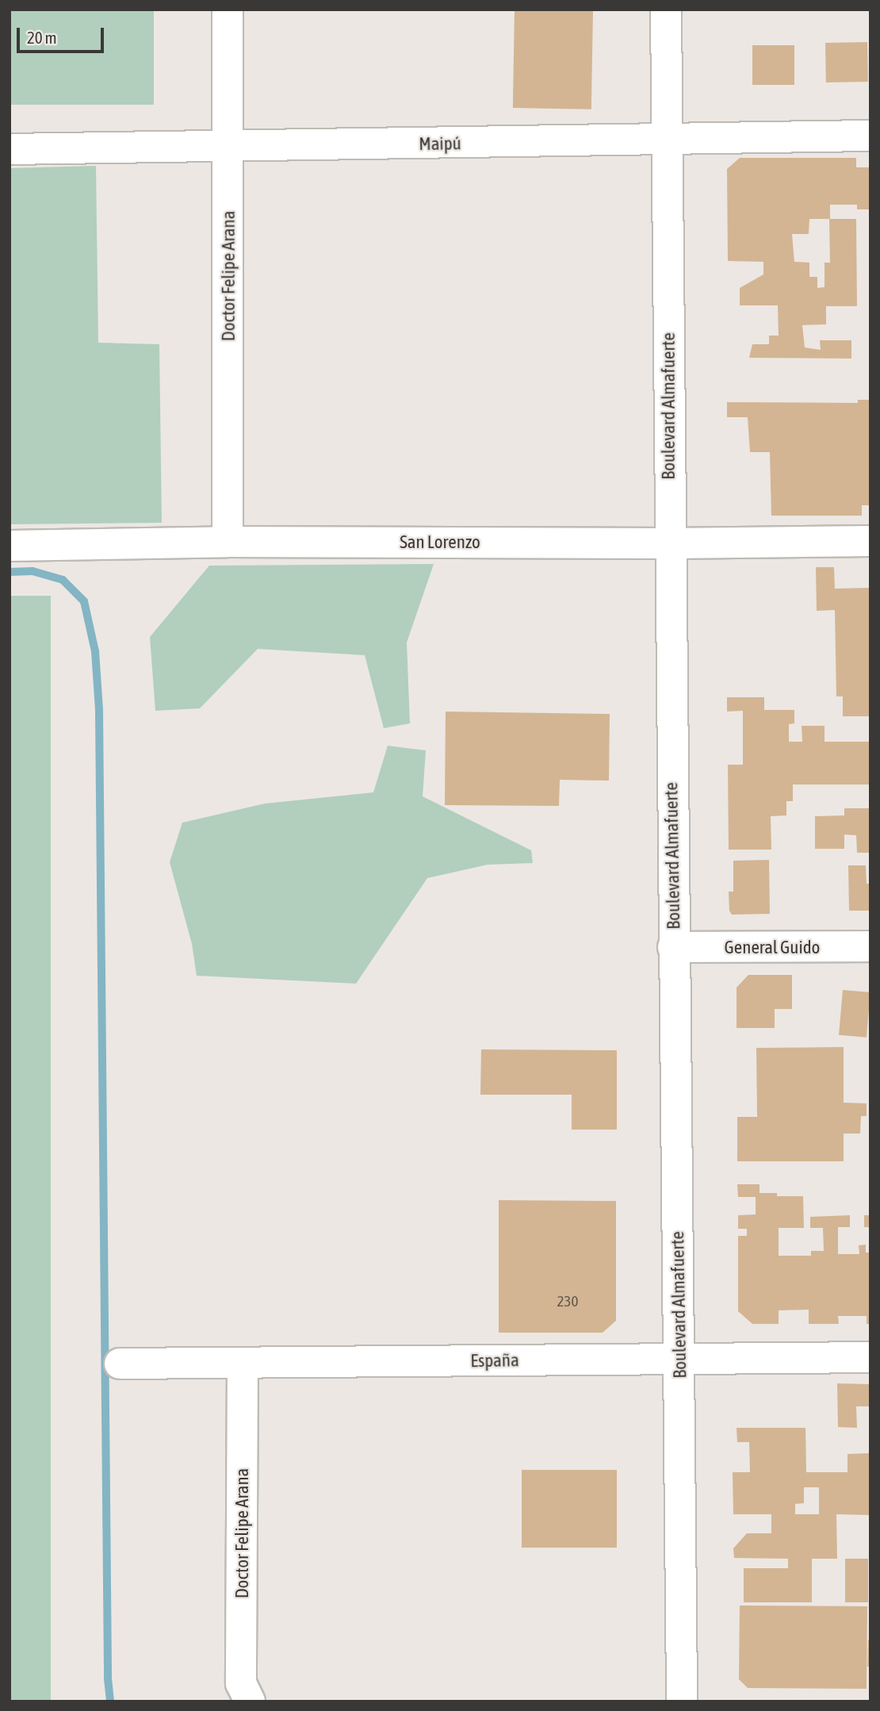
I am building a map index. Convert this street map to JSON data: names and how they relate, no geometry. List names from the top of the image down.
{
  "streets": {
    "street": [
      "Maipú",
      "Doctor Felipe Arana",
      "Boulevard Almafuerte",
      "San Lorenzo",
      "General Guido",
      "España"
    ]
  },
  "crossings": [
    ["Maipú", "Doctor Felipe Arana"],
    ["Maipú", "Boulevard Almafuerte"],
    ["Doctor Felipe Arana", "San Lorenzo"],
    ["Doctor Felipe Arana", "España"],
    ["Boulevard Almafuerte", "San Lorenzo"],
    ["Boulevard Almafuerte", "General Guido"],
    ["Boulevard Almafuerte", "España"]
  ],
  "house_numbers": ["230"],
  "scale_bar": "20 m"
}
